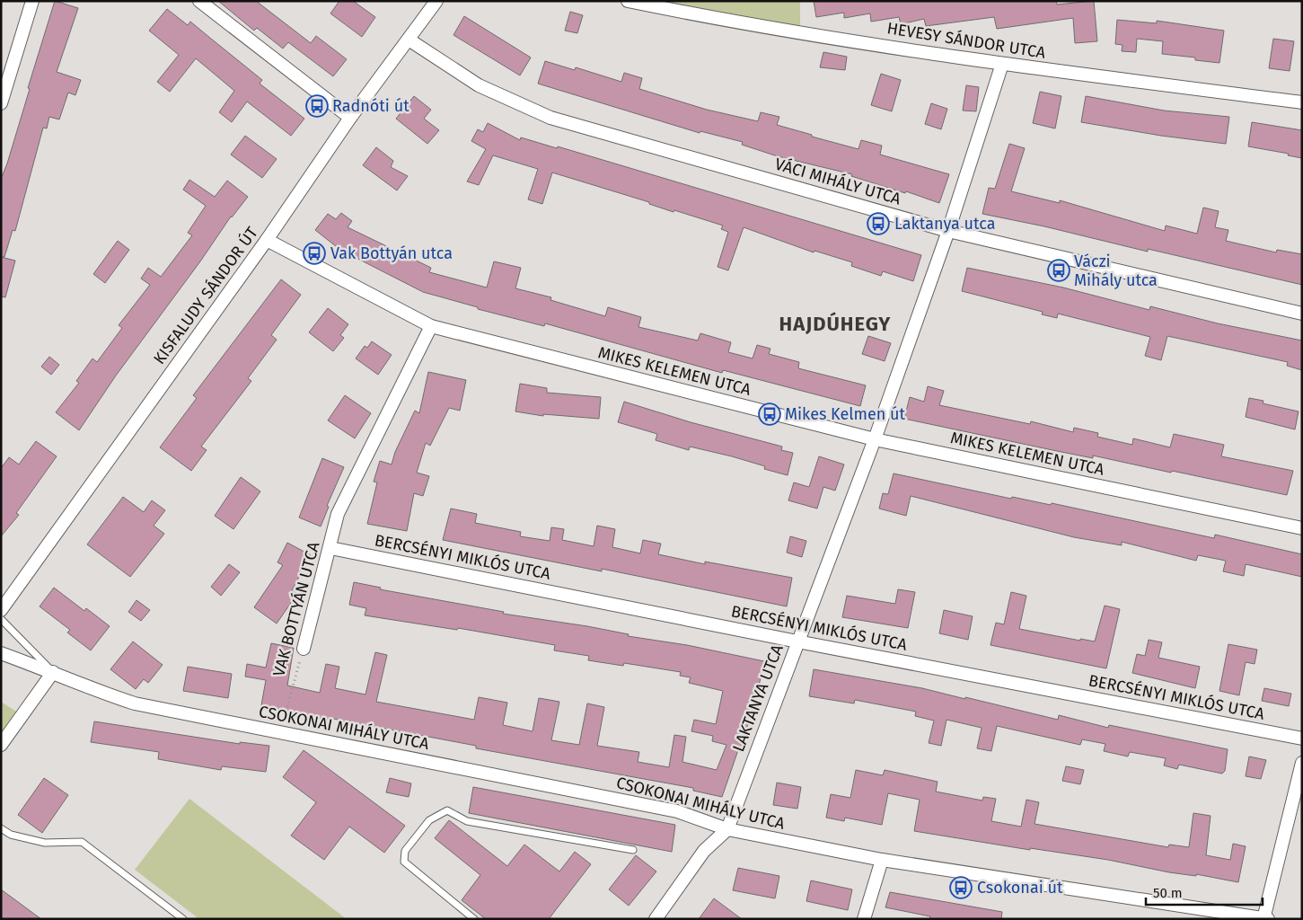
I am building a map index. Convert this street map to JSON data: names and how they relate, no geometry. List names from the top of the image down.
{
  "streets": {
    "street": [
      "HEVESY SÁNDOR UTCA",
      "VÁCI MIHÁLY UTCA",
      "KISFALUDY SÁNDOR ÚT",
      "MIKES KELEMEN UTCA",
      "BERCSÉNYI MIKLÓS UTCA",
      "VAK BOTTYÁN UTCA",
      "LAKTANYA UTCA",
      "CSOKONAI MIHÁLY UTCA"
    ]
  },
  "crossings": [
    ["HEVESY SÁNDOR UTCA", "LAKTANYA UTCA"],
    ["VÁCI MIHÁLY UTCA", "KISFALUDY SÁNDOR ÚT"],
    ["VÁCI MIHÁLY UTCA", "LAKTANYA UTCA"],
    ["KISFALUDY SÁNDOR ÚT", "MIKES KELEMEN UTCA"],
    ["MIKES KELEMEN UTCA", "VAK BOTTYÁN UTCA"],
    ["MIKES KELEMEN UTCA", "LAKTANYA UTCA"],
    ["BERCSÉNYI MIKLÓS UTCA", "VAK BOTTYÁN UTCA"],
    ["BERCSÉNYI MIKLÓS UTCA", "LAKTANYA UTCA"],
    ["VAK BOTTYÁN UTCA", "CSOKONAI MIHÁLY UTCA"],
    ["LAKTANYA UTCA", "CSOKONAI MIHÁLY UTCA"]
  ],
  "districts": ["HAJDÚHEGY"],
  "places": {
    "bus stop": [
      "Radnóti út",
      "Laktanya utca",
      "Vak Bottyán utca",
      "Váczi Mihály utca",
      "Mikes Kelmen út",
      "Csokonai út"
    ]
  },
  "scale_bar": "50 m"
}
